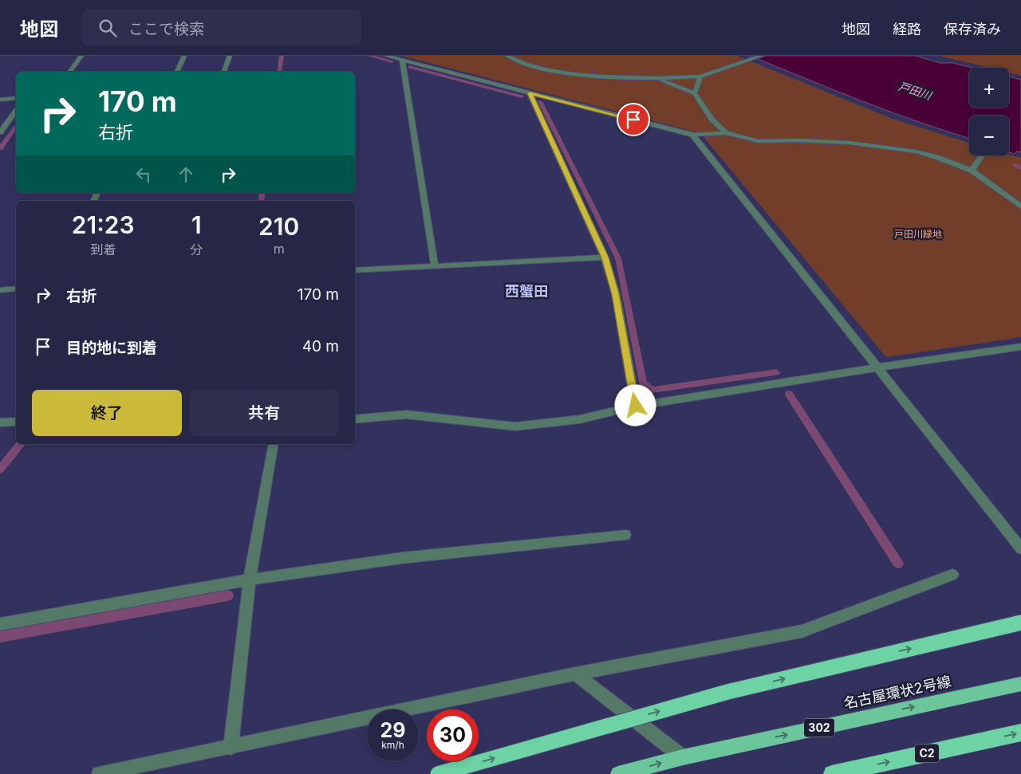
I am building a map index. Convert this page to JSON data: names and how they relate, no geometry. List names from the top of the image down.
{
  "streets": {
    "highway": ["名古屋環状2号線", "302", "C2"]
  },
  "districts": ["西蟹田"],
  "water": ["戸田川"],
  "parks": ["戸田川緑地"],
  "page": {
    "header": "地図",
    "search": "ここで検索",
    "nav": ["地図", "経路", "保存済み"],
    "map_buttons": ["+", "−"],
    "turn": ["170 m", "右折"],
    "eta": [
      "21:23",
      "到着",
      "1",
      "分",
      "210",
      "m"
    ],
    "list": [
      {
        "name": "右折",
        "value": "170 m"
      },
      {
        "name": "目的地に到着",
        "value": "40 m"
      }
    ],
    "buttons": ["終了", "共有"],
    "speed": "29 km/h",
    "limit": "30"
  }
}
